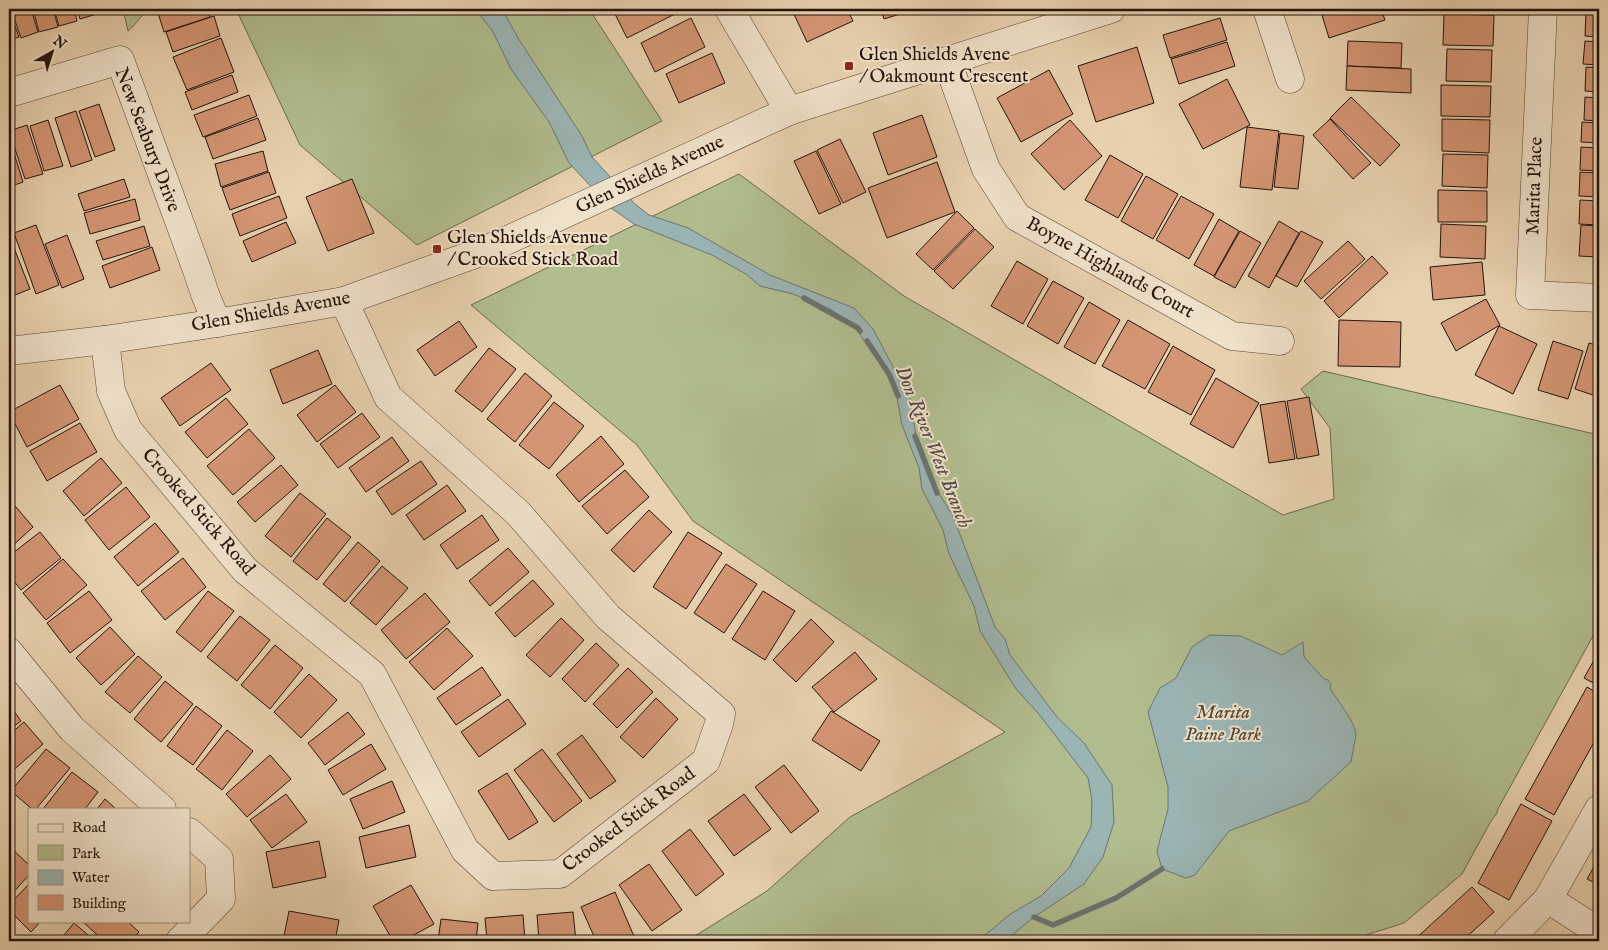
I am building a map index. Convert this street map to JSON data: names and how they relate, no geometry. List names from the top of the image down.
{
  "streets": {
    "street": [
      "New Seabury Drive",
      "Glen Shields Avenue",
      "Marita Place",
      "Boyne Highlands Court",
      "Crooked Stick Road"
    ]
  },
  "crossings": [
    ["New Seabury Drive", "Glen Shields Avenue"],
    ["Glen Shields Avenue", "Boyne Highlands Court"],
    ["Glen Shields Avenue", "Crooked Stick Road"]
  ],
  "water": ["Don River West Branch"],
  "parks": ["Marita Paine Park"],
  "places": {
    "transit": ["Glen Shields Avene / Oakmount Crescent", "Glen Shields Avenue / Crooked Stick Road"]
  },
  "legend": [
    "Road",
    "Park",
    "Water",
    "Building"
  ],
  "north": "top right"
}
